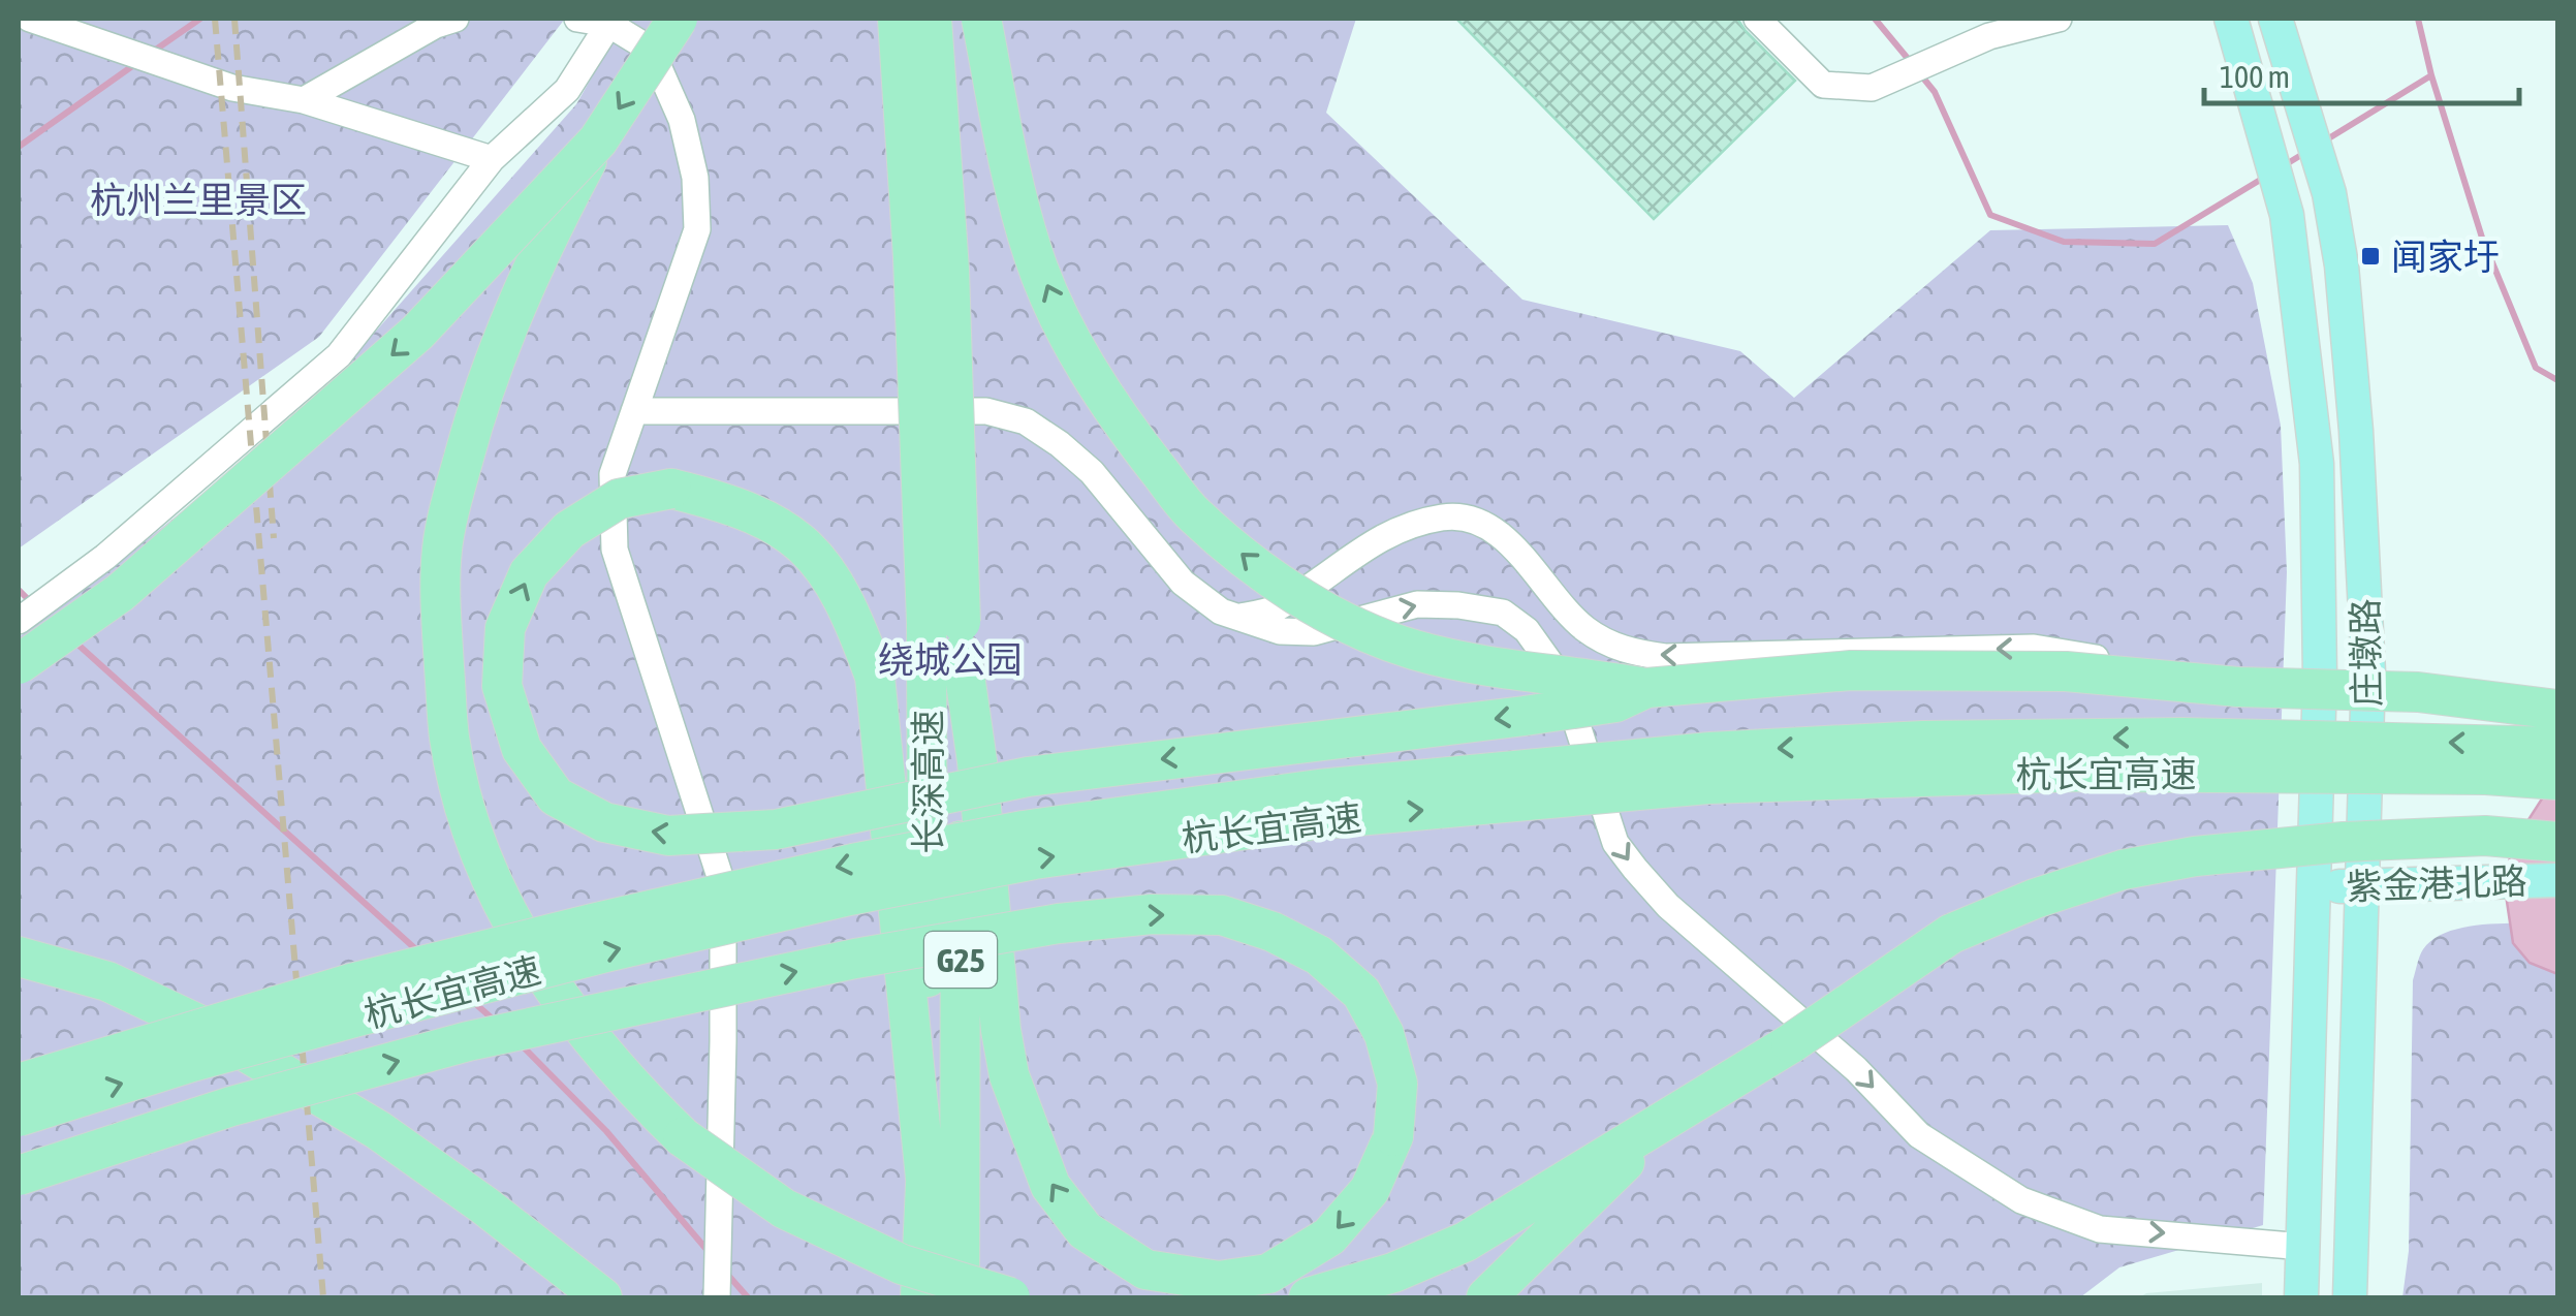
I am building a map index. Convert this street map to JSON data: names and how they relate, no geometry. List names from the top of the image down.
{
  "streets": {
    "highway": ["杭长宜高速", "长深高速", "G25"],
    "main road": ["庄墩路", "紫金港北路"]
  },
  "crossings": [
    ["庄墩路", "紫金港北路"]
  ],
  "parks": ["杭州兰里景区", "绕城公园"],
  "places": {
    "transit": ["闻家圩"]
  },
  "scale_bar": "100 m"
}
